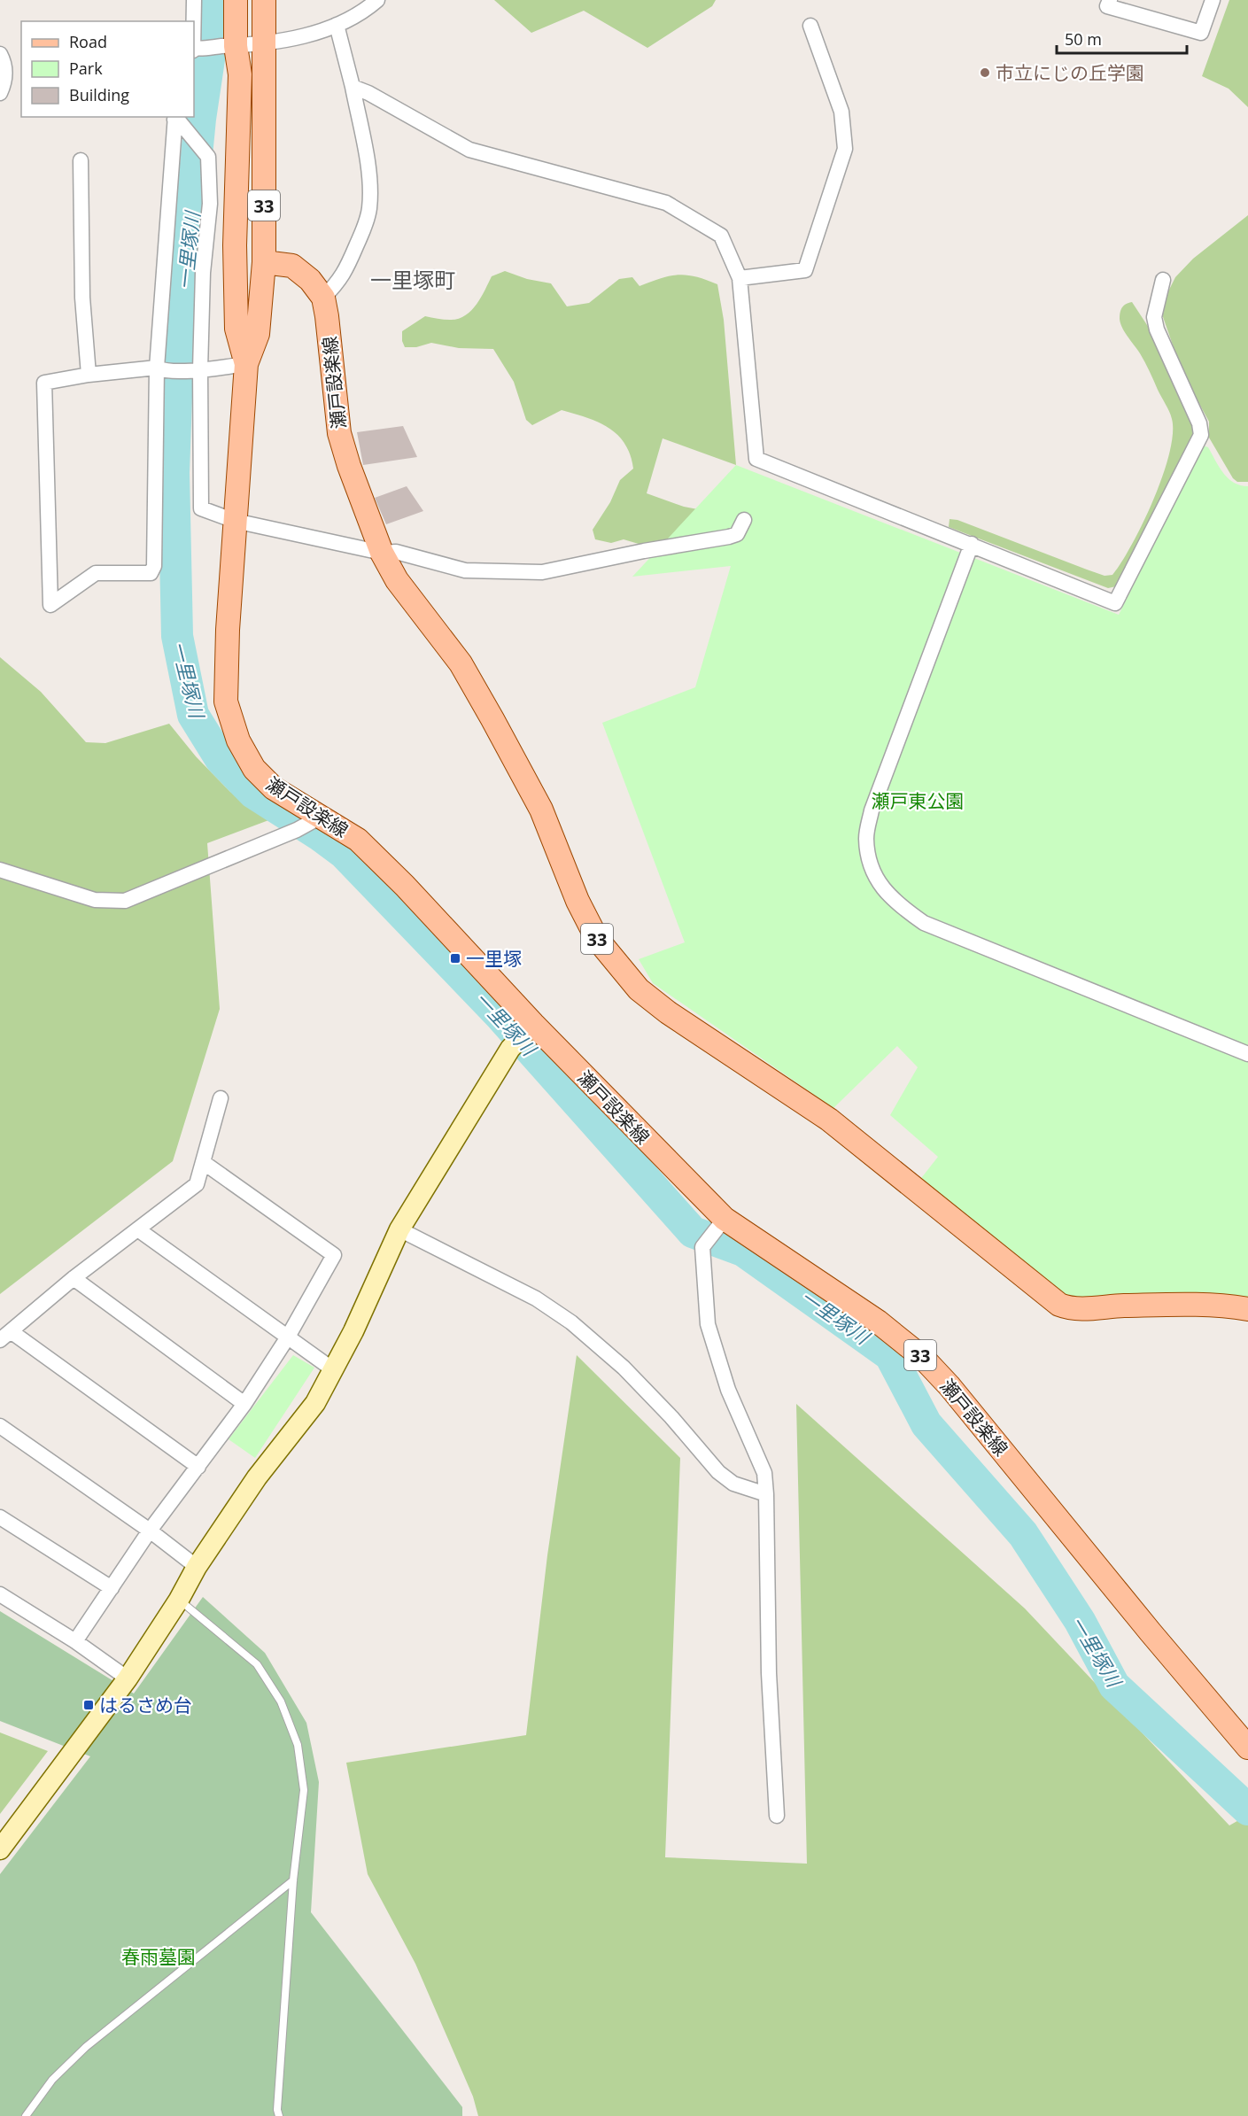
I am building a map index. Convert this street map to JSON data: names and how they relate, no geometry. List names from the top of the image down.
{
  "streets": {
    "main road": ["33", "瀬戸設楽線"]
  },
  "districts": ["一里塚町"],
  "water": ["一里塚川"],
  "parks": ["瀬戸東公園", "春雨墓園"],
  "places": {
    "other": ["市立にじの丘学園"],
    "transit": ["一里塚", "はるさめ台"]
  },
  "legend": ["Road", "Park", "Building"],
  "scale_bar": "50 m"
}
